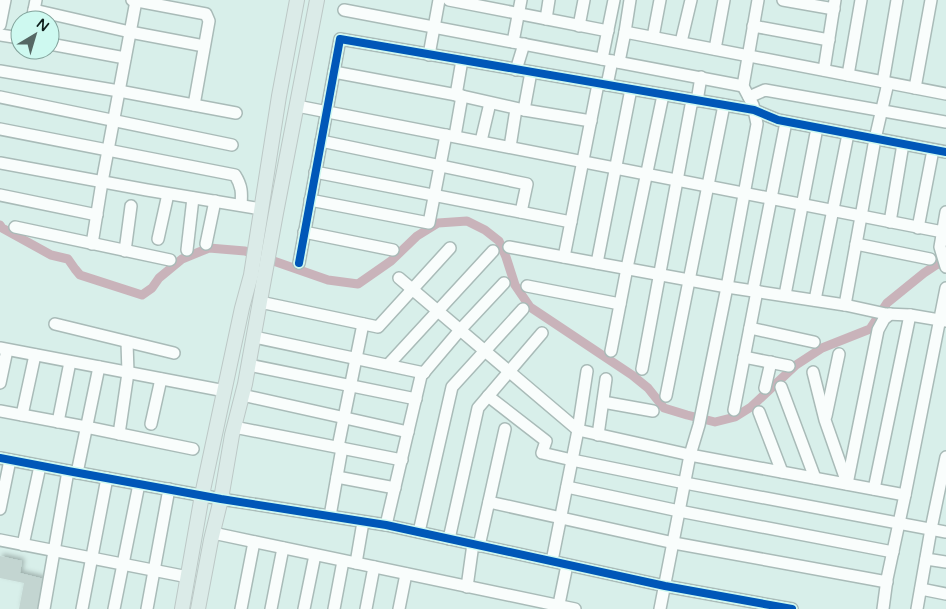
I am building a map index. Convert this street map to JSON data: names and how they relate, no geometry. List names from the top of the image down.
{
  "north": "top right"
}
